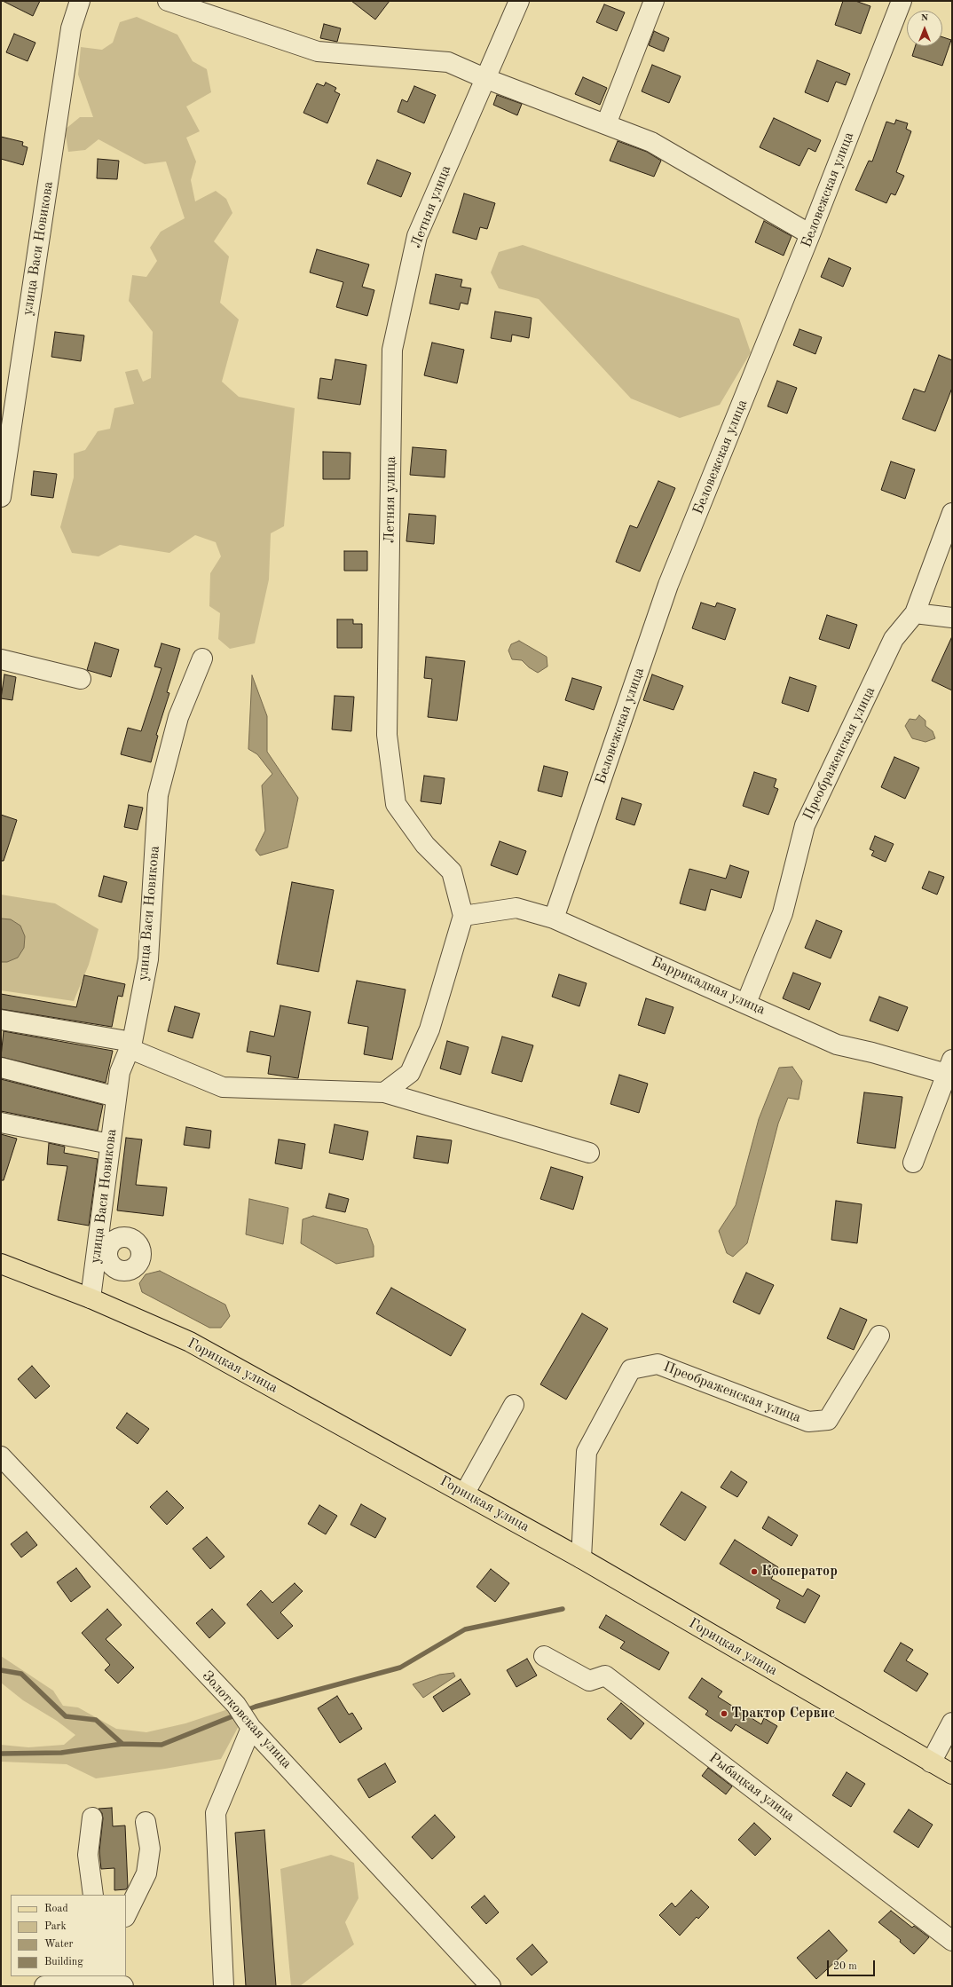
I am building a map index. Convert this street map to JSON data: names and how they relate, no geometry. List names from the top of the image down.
{
  "streets": {
    "main road": ["Горицкая улица"],
    "street": [
      "Беловежская улица",
      "Летняя улица",
      "улица Васи Новикова",
      "Преображенская улица",
      "Баррикадная улица",
      "Золотковская улица",
      "Рыбацкая улица"
    ]
  },
  "crossings": [
    ["Беловежская улица", "Баррикадная улица"],
    ["Летняя улица", "Баррикадная улица"],
    ["улица Васи Новикова", "Горицкая улица"],
    ["Преображенская улица", "Баррикадная улица"],
    ["Преображенская улица", "Горицкая улица"]
  ],
  "places": ["Кооператор", "Трактор Сервис"],
  "legend": [
    "Road",
    "Park",
    "Water",
    "Building"
  ],
  "scale_bar": "20 m",
  "north": "top"
}
